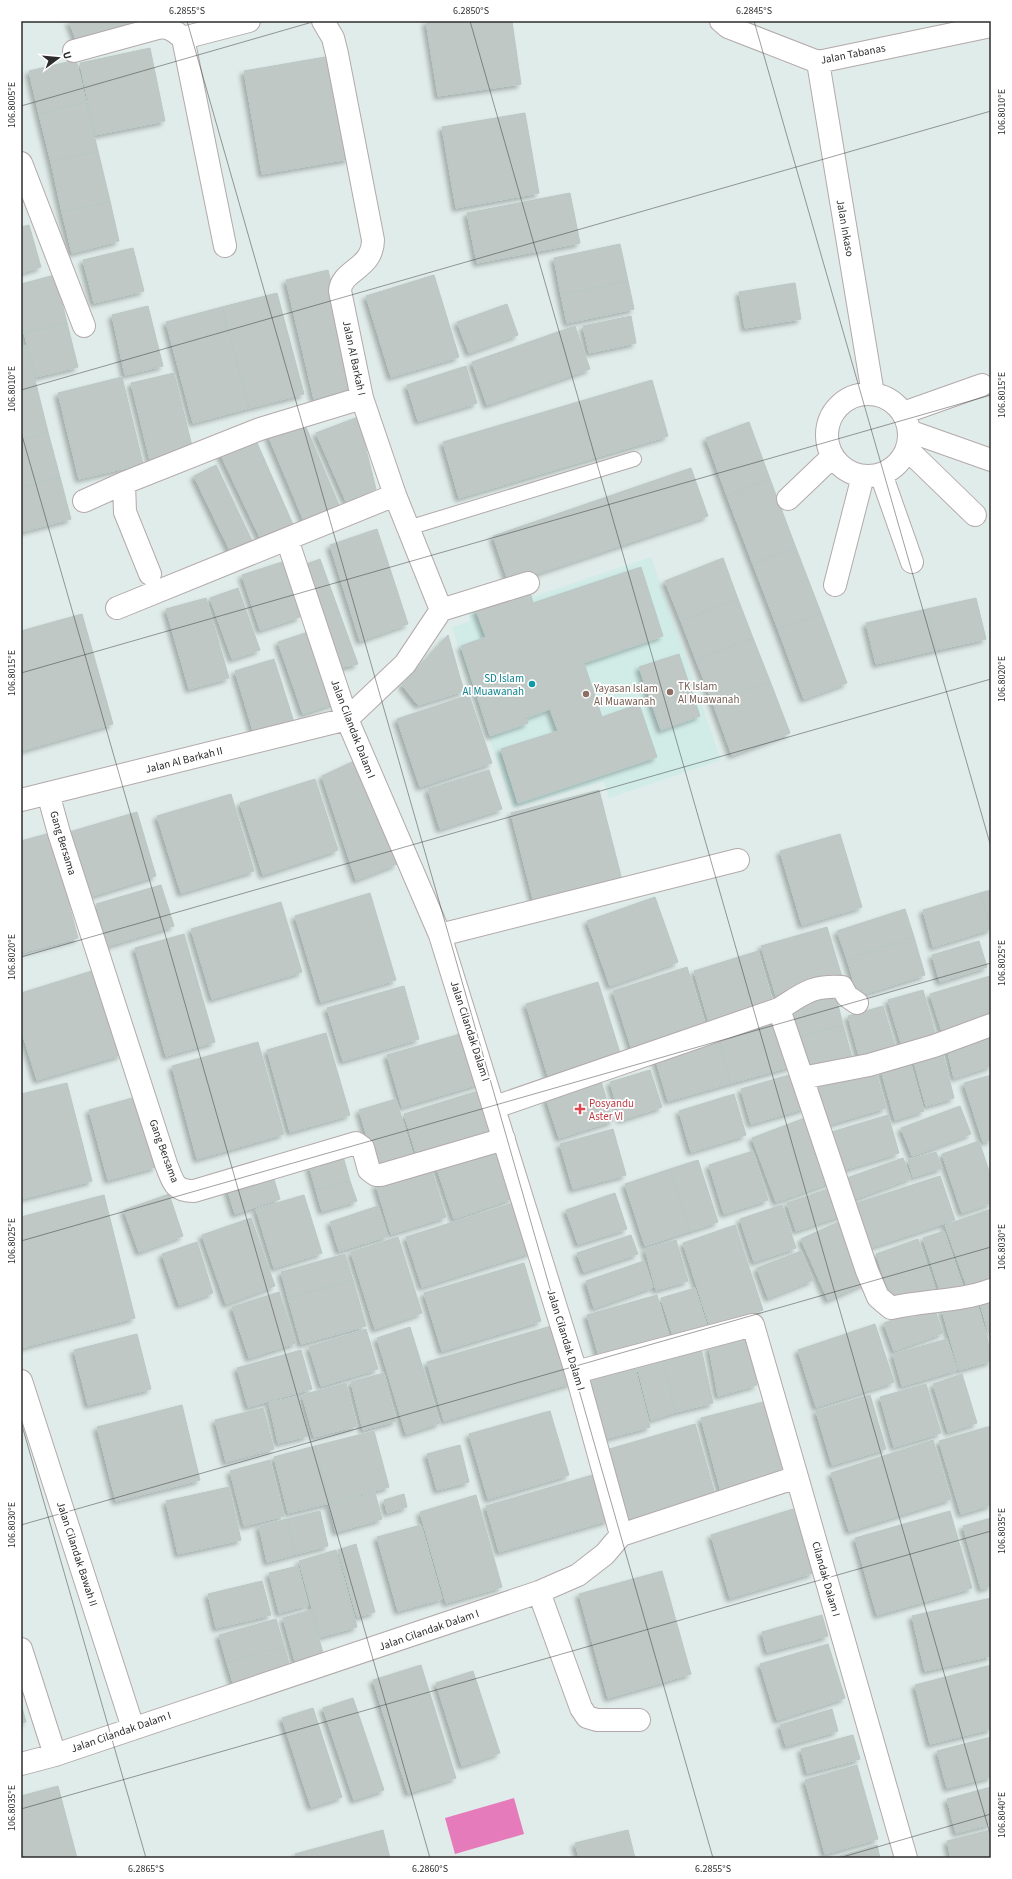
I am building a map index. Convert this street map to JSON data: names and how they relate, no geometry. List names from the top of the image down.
{
  "streets": {
    "street": [
      "Jalan Tabanas",
      "Jalan Inkaso",
      "Jalan Al Barkah I",
      "Jalan Cilandak Dalam I",
      "Jalan Al Barkah II",
      "Gang Bersama",
      "Jalan Cilandak Bawah II",
      "Cilandak Dalam I"
    ]
  },
  "crossings": [
    ["Jalan Tabanas", "Jalan Inkaso"],
    ["Jalan Cilandak Dalam I", "Jalan Al Barkah II"],
    ["Jalan Cilandak Dalam I", "Gang Bersama"],
    ["Jalan Cilandak Dalam I", "Jalan Cilandak Bawah II"],
    ["Jalan Cilandak Dalam I", "Cilandak Dalam I"],
    ["Jalan Al Barkah II", "Gang Bersama"]
  ],
  "places": {
    "other": ["SD Islam Al Muawanah", "TK Islam Al Muawanah", "Yayasan Islam Al Muawanah"],
    "health": ["Posyandu Aster VI"]
  },
  "north": "right",
  "coordinates": [
    "6.2855°S",
    "6.2850°S",
    "6.2845°S",
    "106.8005°E",
    "106.8010°E",
    "106.8015°E",
    "106.8020°E",
    "106.8025°E",
    "106.8030°E",
    "106.8035°E",
    "106.8040°E",
    "6.2865°S",
    "6.2860°S"
  ]
}
